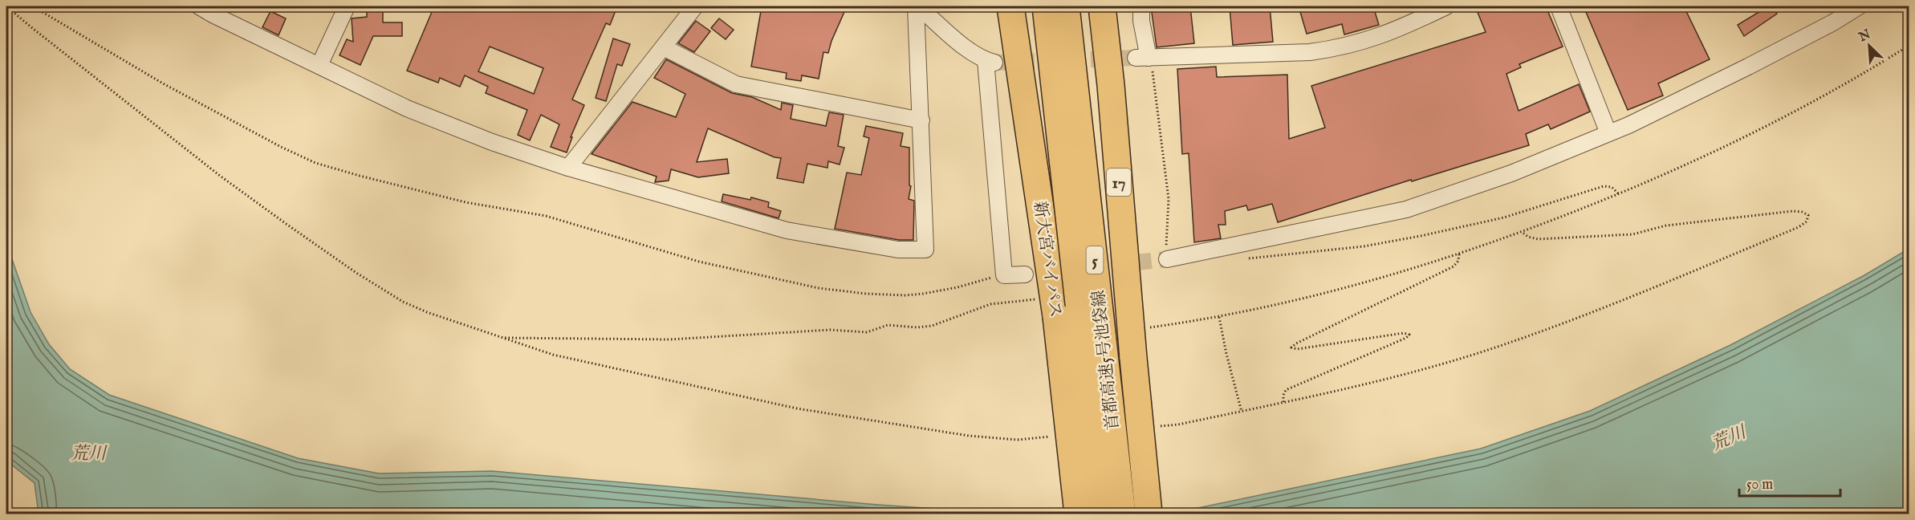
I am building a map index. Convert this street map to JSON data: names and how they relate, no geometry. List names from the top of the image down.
{
  "streets": {
    "highway": [
      "17",
      "新大宮バイパス",
      "5",
      "首都高速5号池袋線"
    ]
  },
  "water": ["荒川"],
  "scale_bar": "50 m",
  "north": "top left"
}
